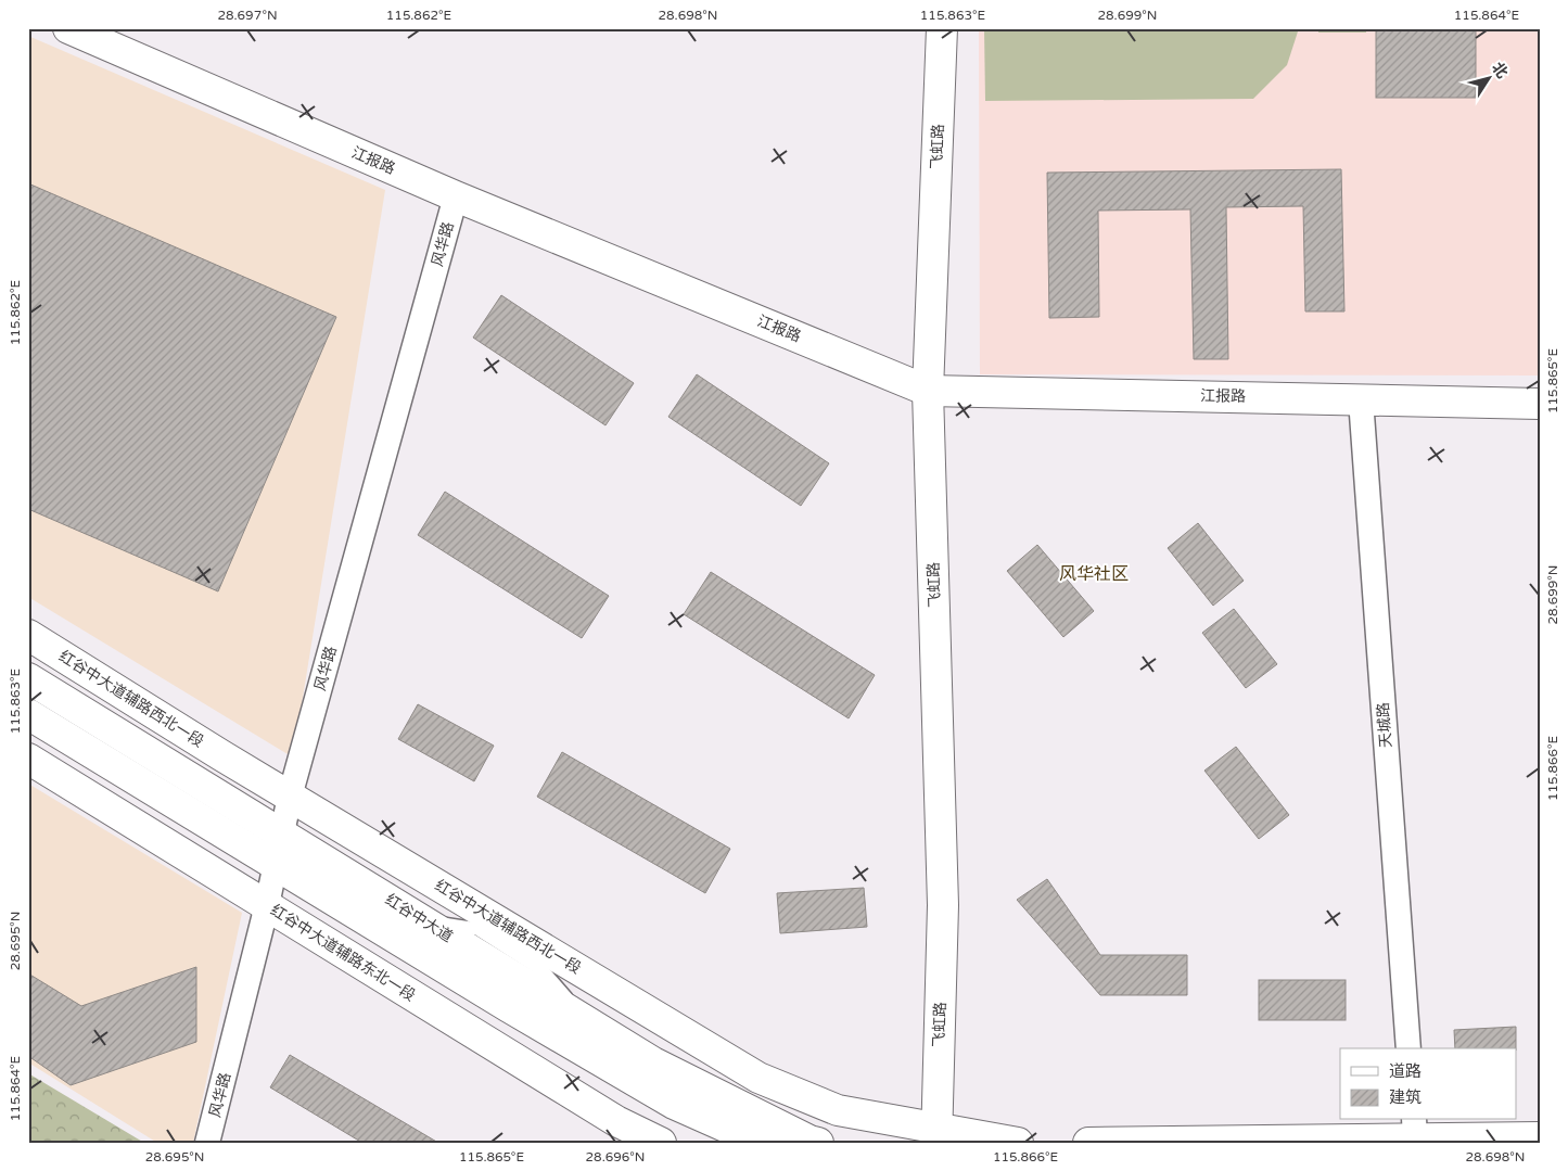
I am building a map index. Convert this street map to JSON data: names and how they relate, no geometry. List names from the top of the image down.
{
  "streets": {
    "street": [
      "飞虹路",
      "江报路",
      "风华路",
      "红谷中大道辅路西北一段",
      "天城路",
      "红谷中大道",
      "红谷中大道辅路东北一段"
    ]
  },
  "crossings": [
    ["飞虹路", "江报路"],
    ["飞虹路", "红谷中大道辅路西北一段"],
    ["江报路", "风华路"],
    ["江报路", "天城路"],
    ["风华路", "红谷中大道辅路西北一段"],
    ["风华路", "红谷中大道"],
    ["风华路", "红谷中大道辅路东北一段"]
  ],
  "districts": ["风华社区"],
  "legend": ["道路", "建筑"],
  "north": "top right",
  "coordinates": [
    "28.697°N",
    "115.862°E",
    "28.698°N",
    "115.863°E",
    "28.699°N",
    "115.864°E",
    "115.865°E",
    "115.866°E",
    "28.695°N",
    "28.696°N"
  ]
}
